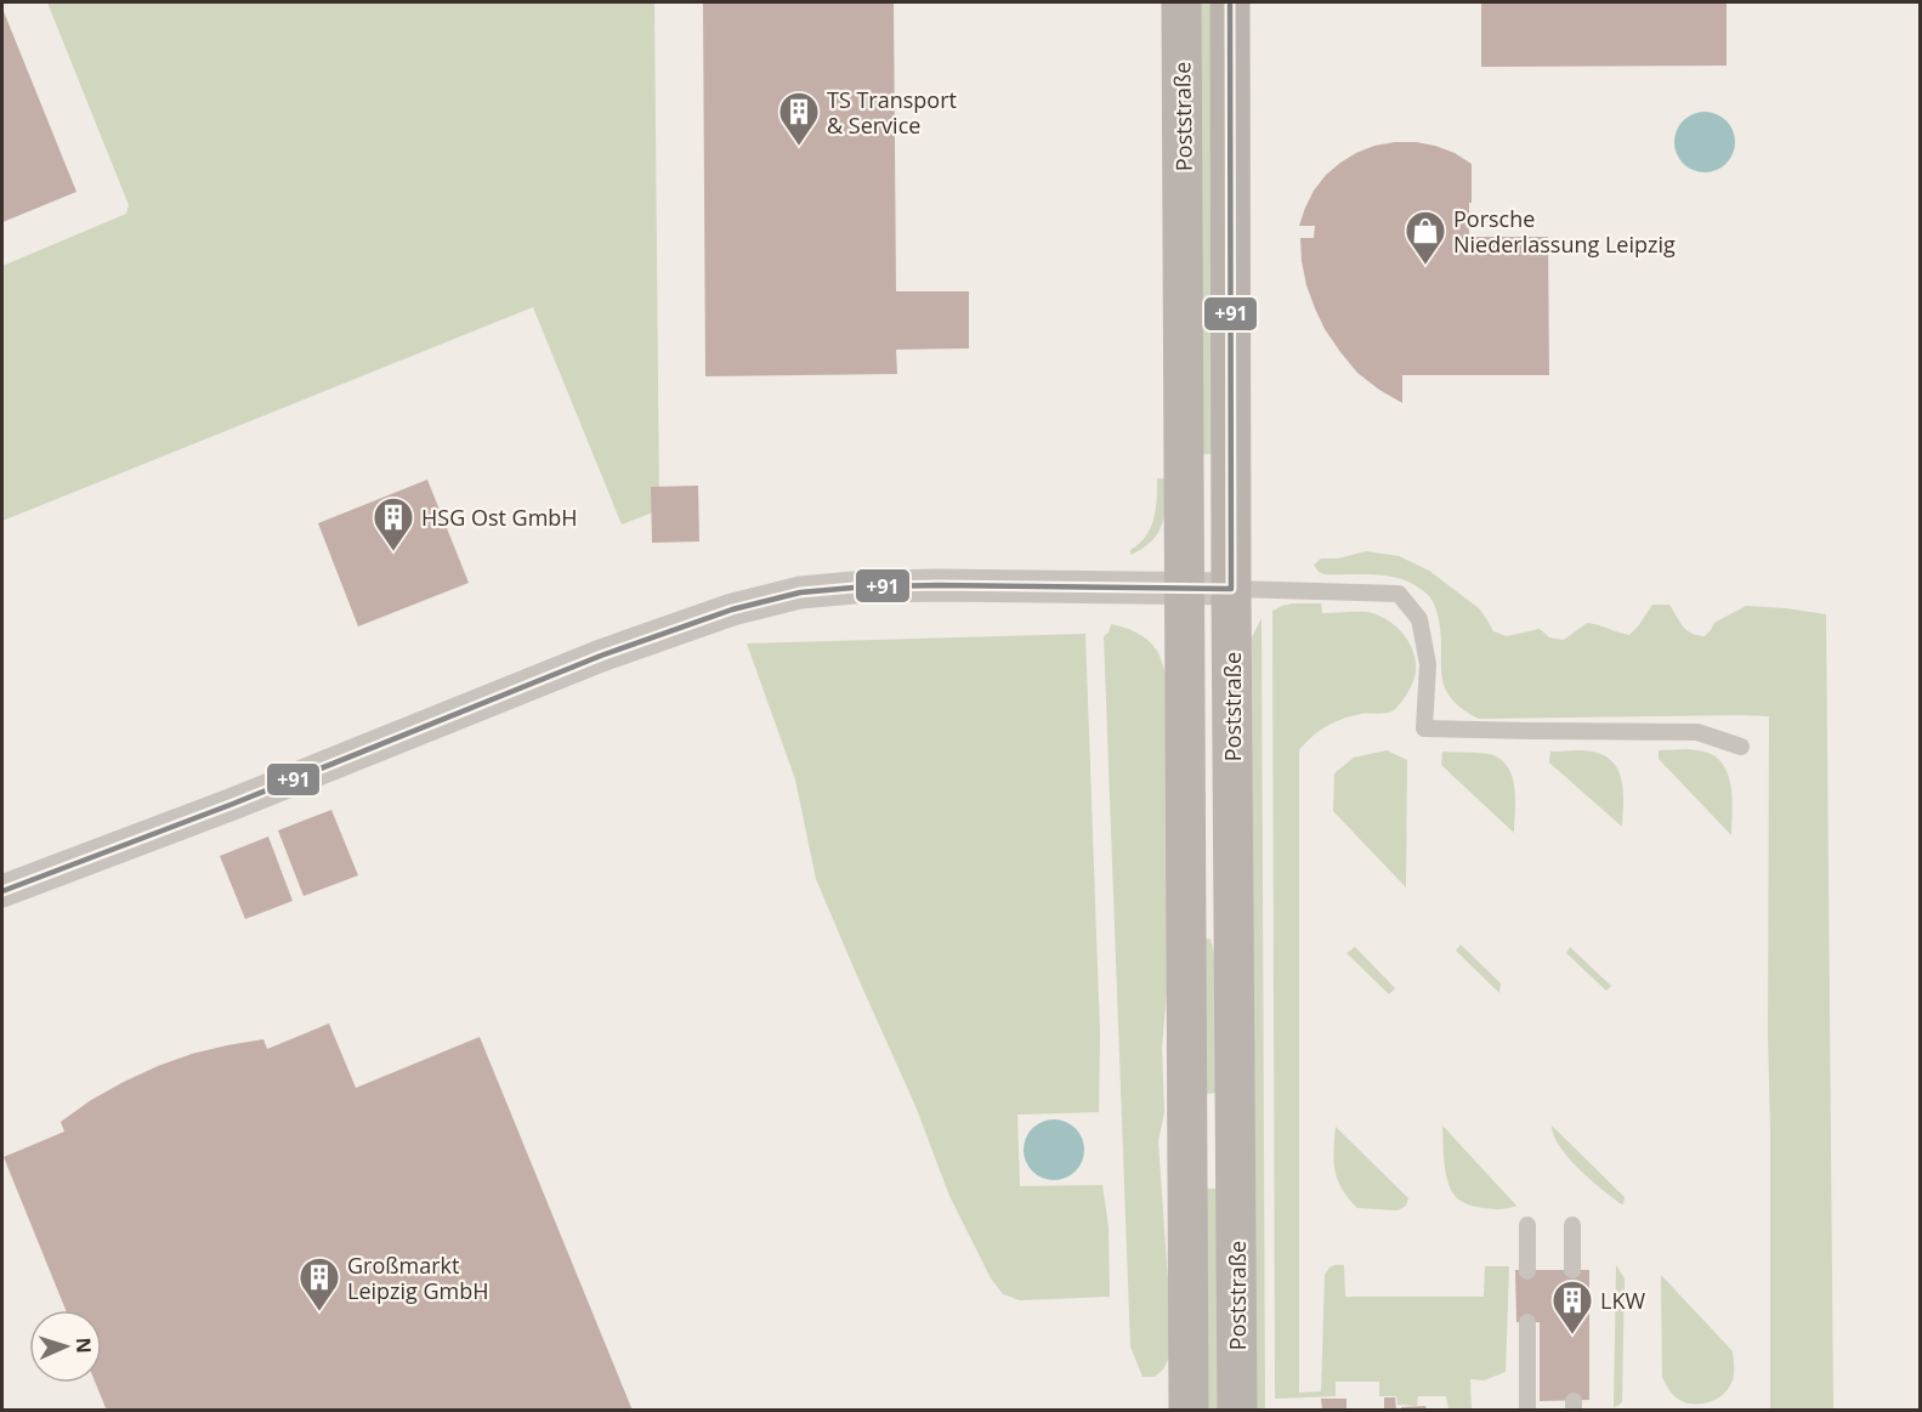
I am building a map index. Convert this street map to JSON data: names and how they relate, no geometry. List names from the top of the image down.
{
  "streets": {
    "street": ["Poststraße"]
  },
  "places": {
    "building": [
      "TS Transport & Service",
      "HSG Ost GmbH",
      "Großmarkt Leipzig GmbH",
      "LKW"
    ],
    "shop": ["Porsche Niederlassung Leipzig"]
  },
  "lines": ["transit line +91"],
  "north": "right"
}
